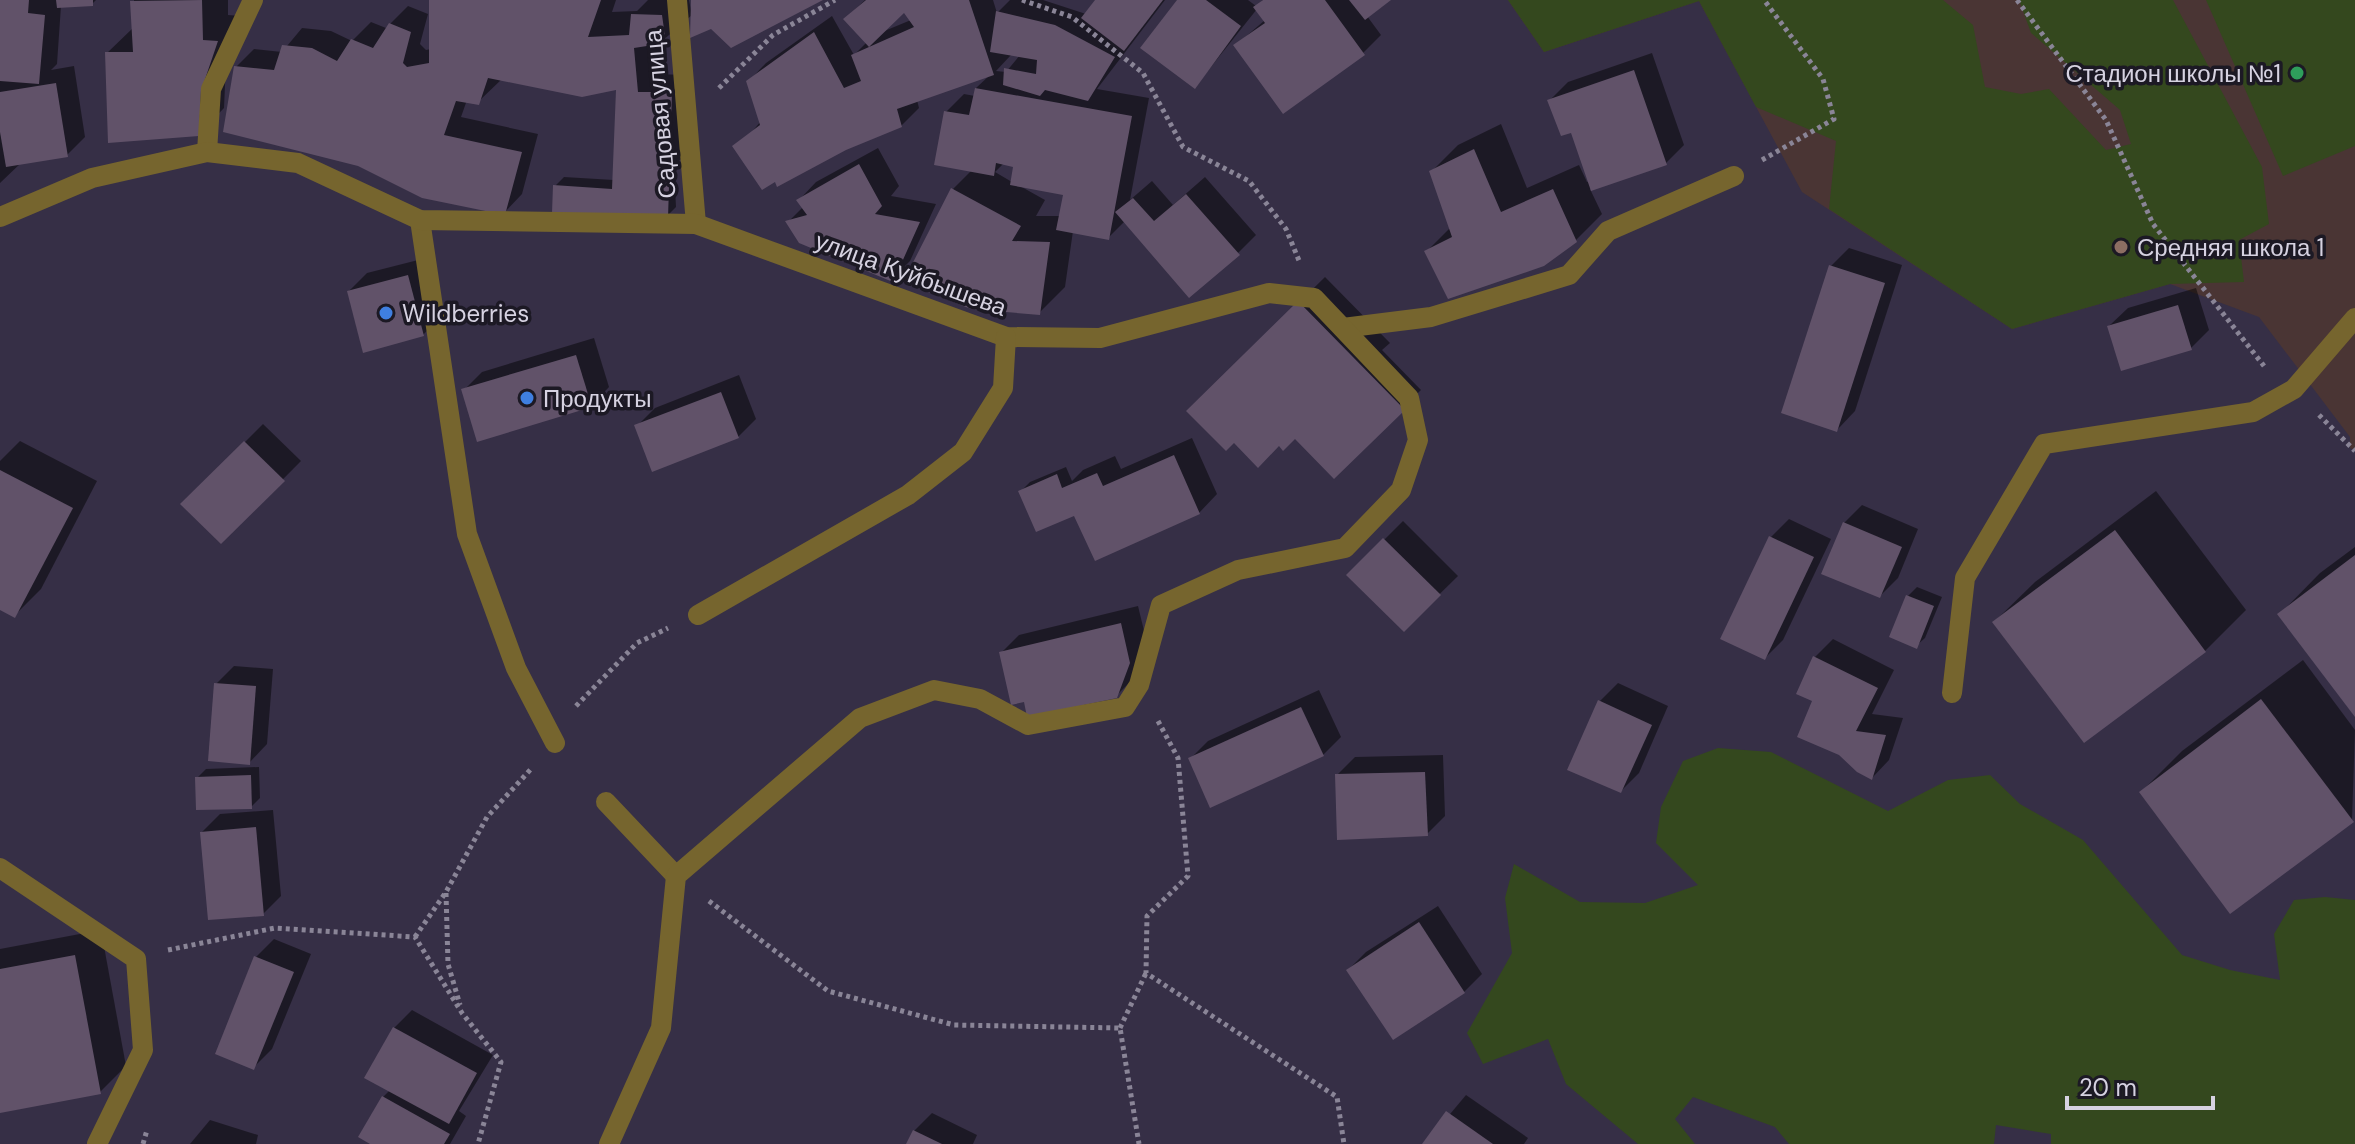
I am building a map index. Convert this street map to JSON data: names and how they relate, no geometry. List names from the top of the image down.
{
  "streets": {
    "street": ["Садовая улица", "улица Куйбышева"]
  },
  "crossings": [
    ["Садовая улица", "улица Куйбышева"]
  ],
  "places": [
    "Стадион школы №1",
    "Средняя школа 1",
    "Wildberries",
    "Продукты"
  ],
  "scale_bar": "20 m"
}
